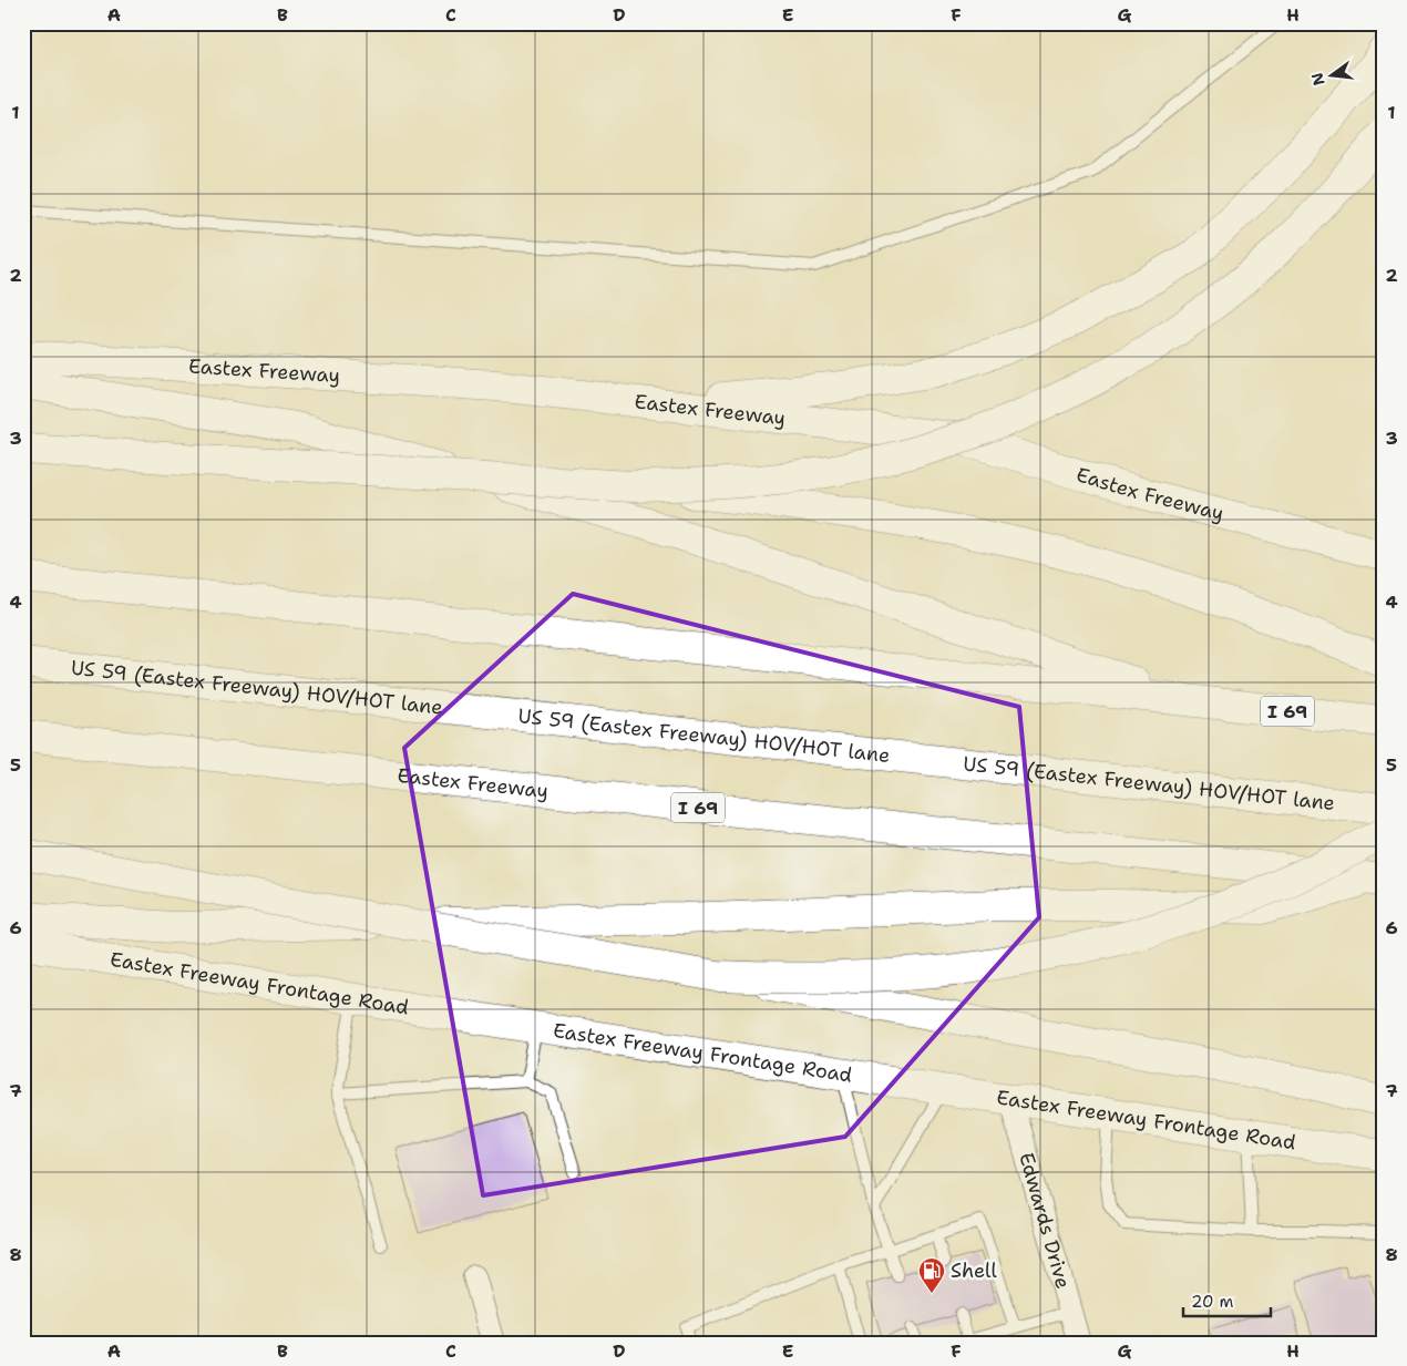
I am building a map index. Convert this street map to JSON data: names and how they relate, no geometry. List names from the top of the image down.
{
  "streets": {
    "main road": [
      "Eastex Freeway",
      "US 59 (Eastex Freeway) HOV/HOT lane",
      "I 69",
      "Eastex Freeway Frontage Road"
    ],
    "street": ["Edwards Drive"]
  },
  "crossings": [
    ["Eastex Freeway Frontage Road", "Edwards Drive"]
  ],
  "places": {
    "fuel station": ["Shell"]
  },
  "scale_bar": "20 m",
  "north": "left",
  "grid": {
    "columns": [
      "A",
      "B",
      "C",
      "D",
      "E",
      "F",
      "G",
      "H"
    ],
    "rows": [
      "1",
      "2",
      "3",
      "4",
      "5",
      "6",
      "7",
      "8"
    ]
  }
}
